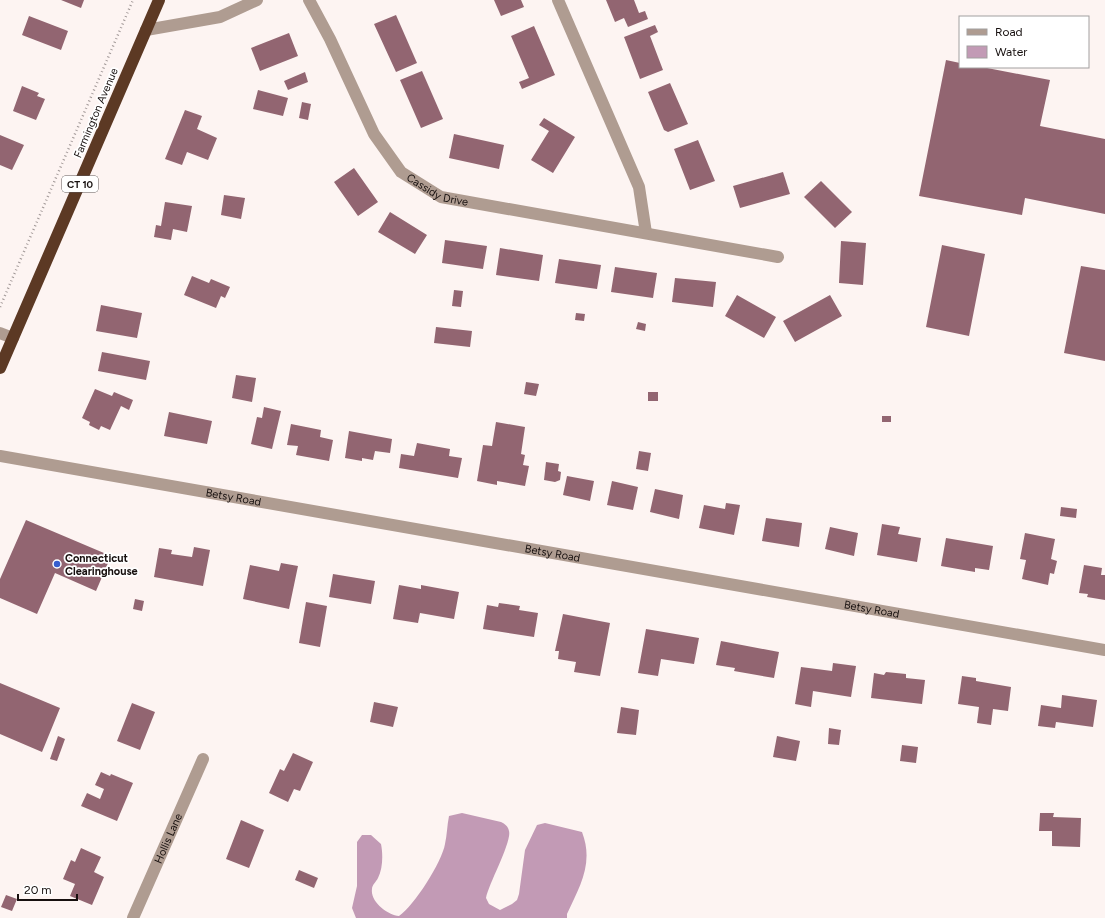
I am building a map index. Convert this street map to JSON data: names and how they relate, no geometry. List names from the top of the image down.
{
  "streets": {
    "highway": ["Farmington Avenue", "CT 10"],
    "street": ["Cassidy Drive", "Betsy Road", "Hollis Lane"]
  },
  "places": ["Connecticut Clearinghouse"],
  "legend": ["Road", "Water"],
  "scale_bar": "20 m"
}
